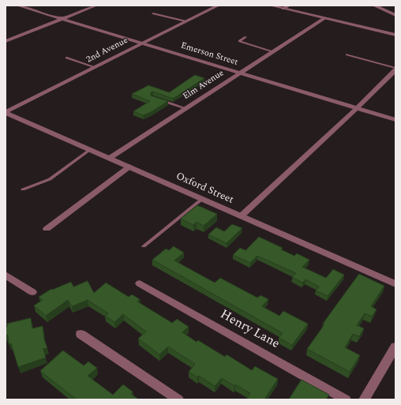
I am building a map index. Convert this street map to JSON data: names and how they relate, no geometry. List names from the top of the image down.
{
  "streets": {
    "street": [
      "2nd Avenue",
      "Emerson Street",
      "Elm Avenue",
      "Oxford Street",
      "Henry Lane"
    ]
  },
  "crossings": [
    ["2nd Avenue", "Emerson Street"],
    ["2nd Avenue", "Oxford Street"],
    ["Emerson Street", "Elm Avenue"],
    ["Elm Avenue", "Oxford Street"]
  ]
}
